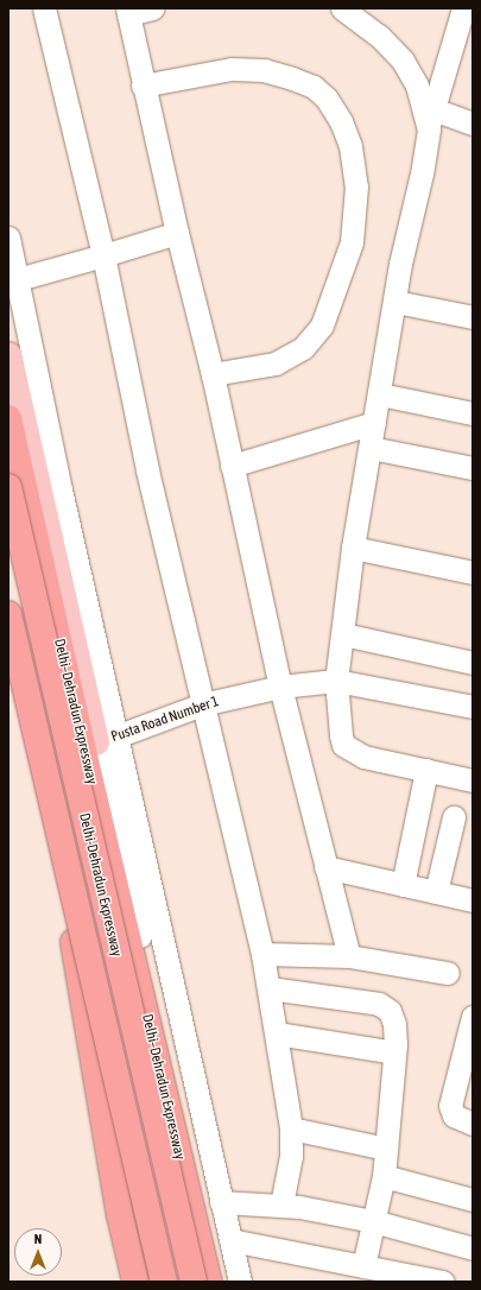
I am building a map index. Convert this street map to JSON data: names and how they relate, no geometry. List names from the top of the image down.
{
  "streets": {
    "highway": ["Delhi–Dehradun Expressway", "Delhi-Dehradun Expressway"],
    "street": ["Pusta Road Number 1"]
  },
  "crossings": [
    ["Delhi–Dehradun Expressway", "Pusta Road Number 1"]
  ],
  "north": "top"
}
